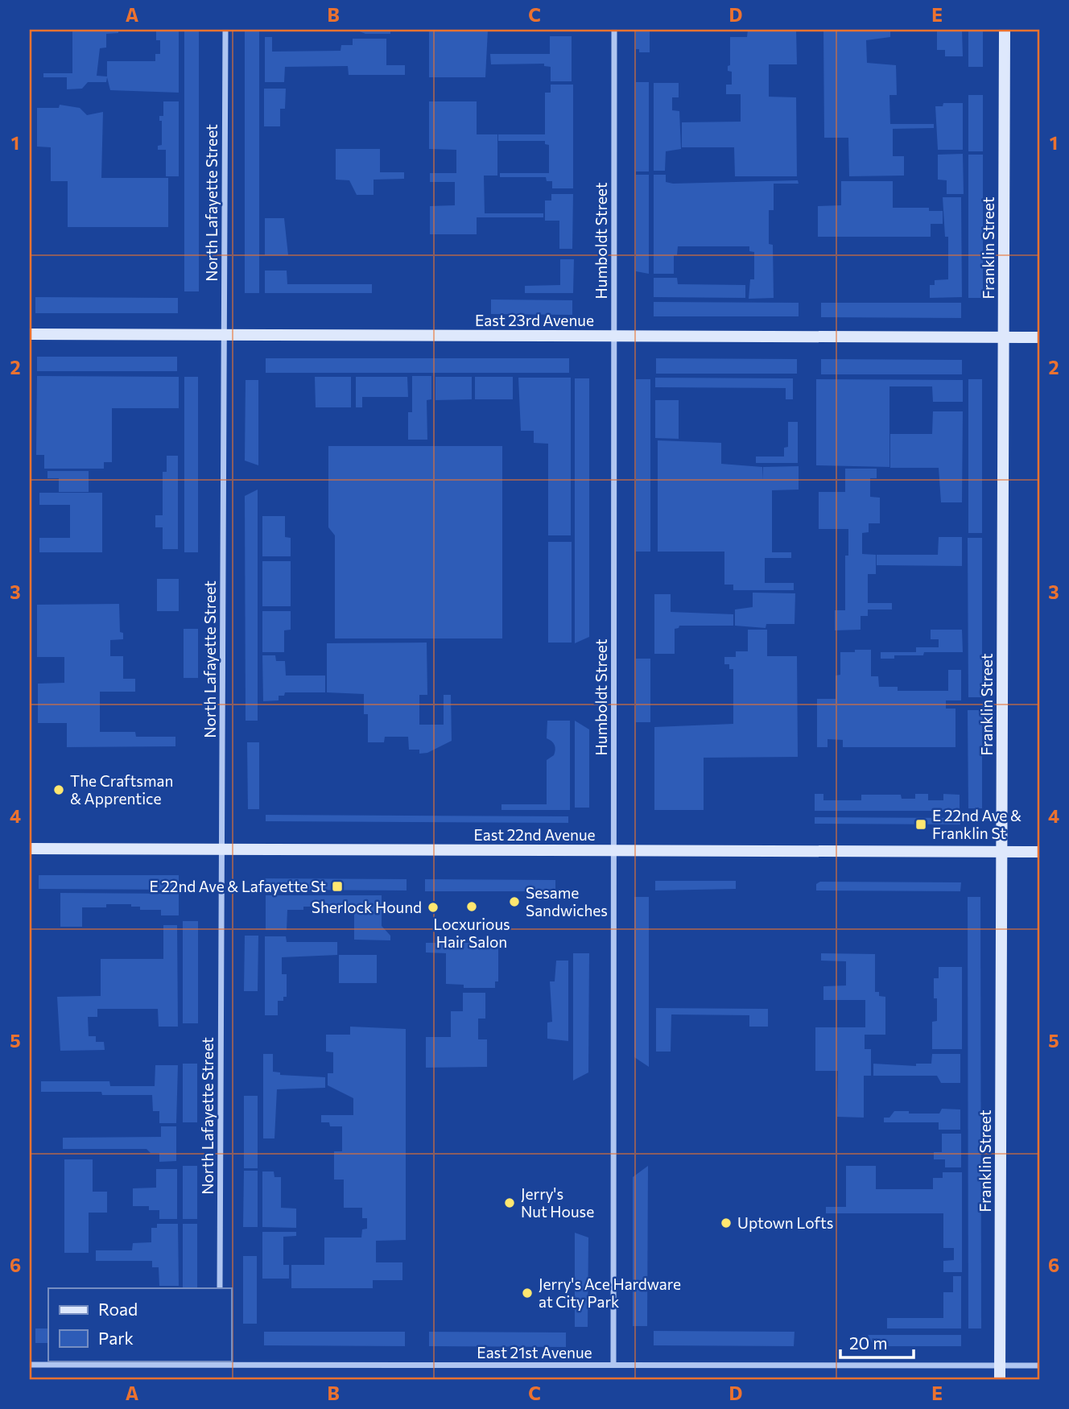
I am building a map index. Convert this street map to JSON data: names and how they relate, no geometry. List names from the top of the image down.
{
  "streets": {
    "street": [
      "North Lafayette Street",
      "Humboldt Street",
      "Franklin Street",
      "East 23rd Avenue",
      "East 22nd Avenue",
      "East 21st Avenue"
    ]
  },
  "crossings": [
    ["North Lafayette Street", "East 23rd Avenue"],
    ["North Lafayette Street", "East 22nd Avenue"],
    ["Humboldt Street", "East 23rd Avenue"],
    ["Humboldt Street", "East 22nd Avenue"],
    ["Humboldt Street", "East 21st Avenue"],
    ["Franklin Street", "East 23rd Avenue"],
    ["Franklin Street", "East 22nd Avenue"],
    ["Franklin Street", "East 21st Avenue"]
  ],
  "places": {
    "other": [
      "The Craftsman & Apprentice",
      "Sesame Sandwiches",
      "Locxurious Hair Salon",
      "Sherlock Hound",
      "Jerry's Nut House",
      "Uptown Lofts",
      "Jerry's Ace Hardware at City Park"
    ],
    "transit": ["E 22nd Ave & Franklin St", "E 22nd Ave & Lafayette St"]
  },
  "legend": ["Road", "Park"],
  "scale_bar": "20 m",
  "grid": {
    "columns": [
      "A",
      "B",
      "C",
      "D",
      "E"
    ],
    "rows": [
      "1",
      "2",
      "3",
      "4",
      "5",
      "6"
    ]
  }
}
